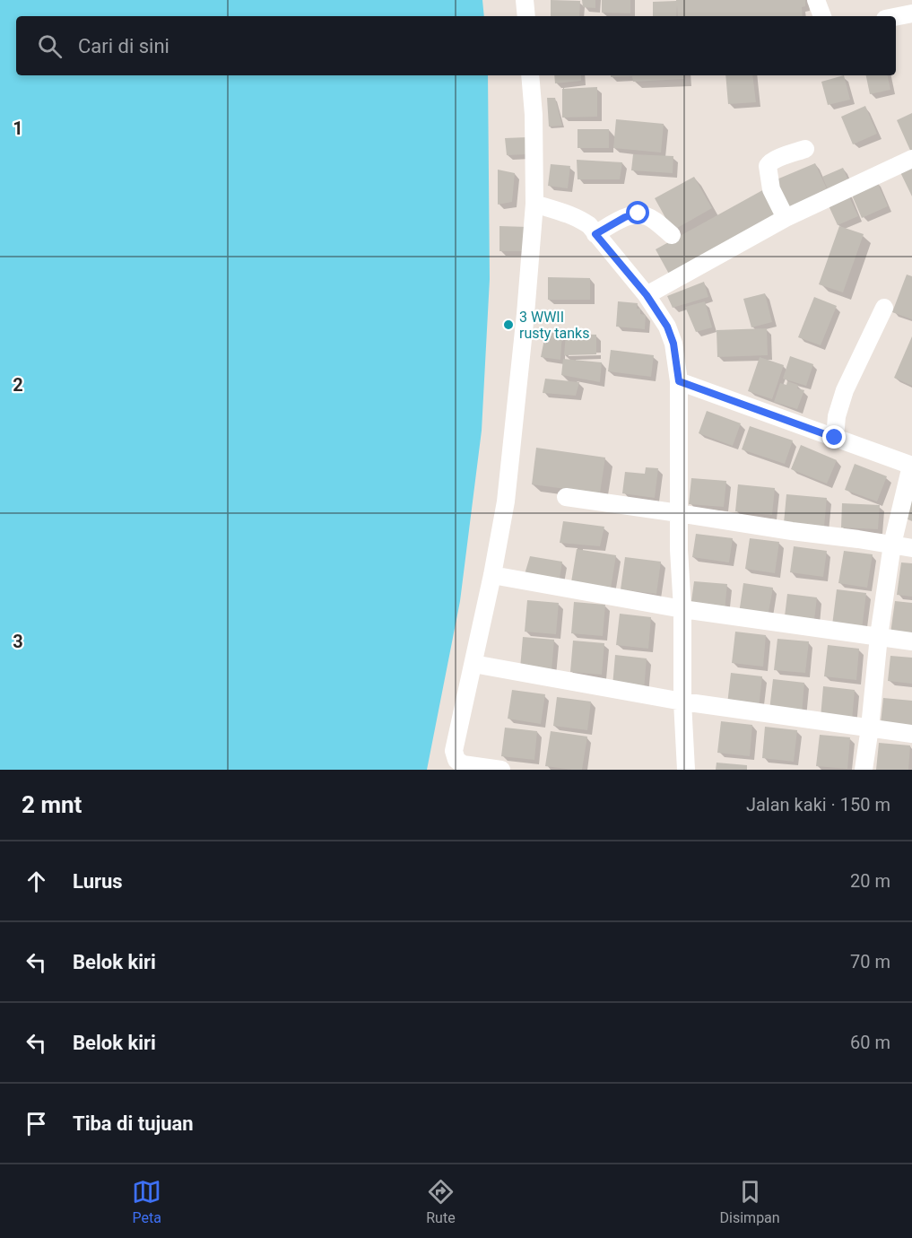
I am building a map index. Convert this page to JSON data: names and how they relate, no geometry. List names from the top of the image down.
{
  "places": ["3 WWII rusty tanks"],
  "page": {
    "search": "Cari di sini",
    "heading": ["2 mnt", "Jalan kaki · 150 m"],
    "list": [
      ["Lurus", "20 m"],
      ["Belok kiri", "70 m"],
      ["Belok kiri", "60 m"],
      "Tiba di tujuan"
    ],
    "nav": ["Peta", "Rute", "Disimpan"]
  },
  "grid": {
    "rows": ["1", "2", "3"]
  }
}
